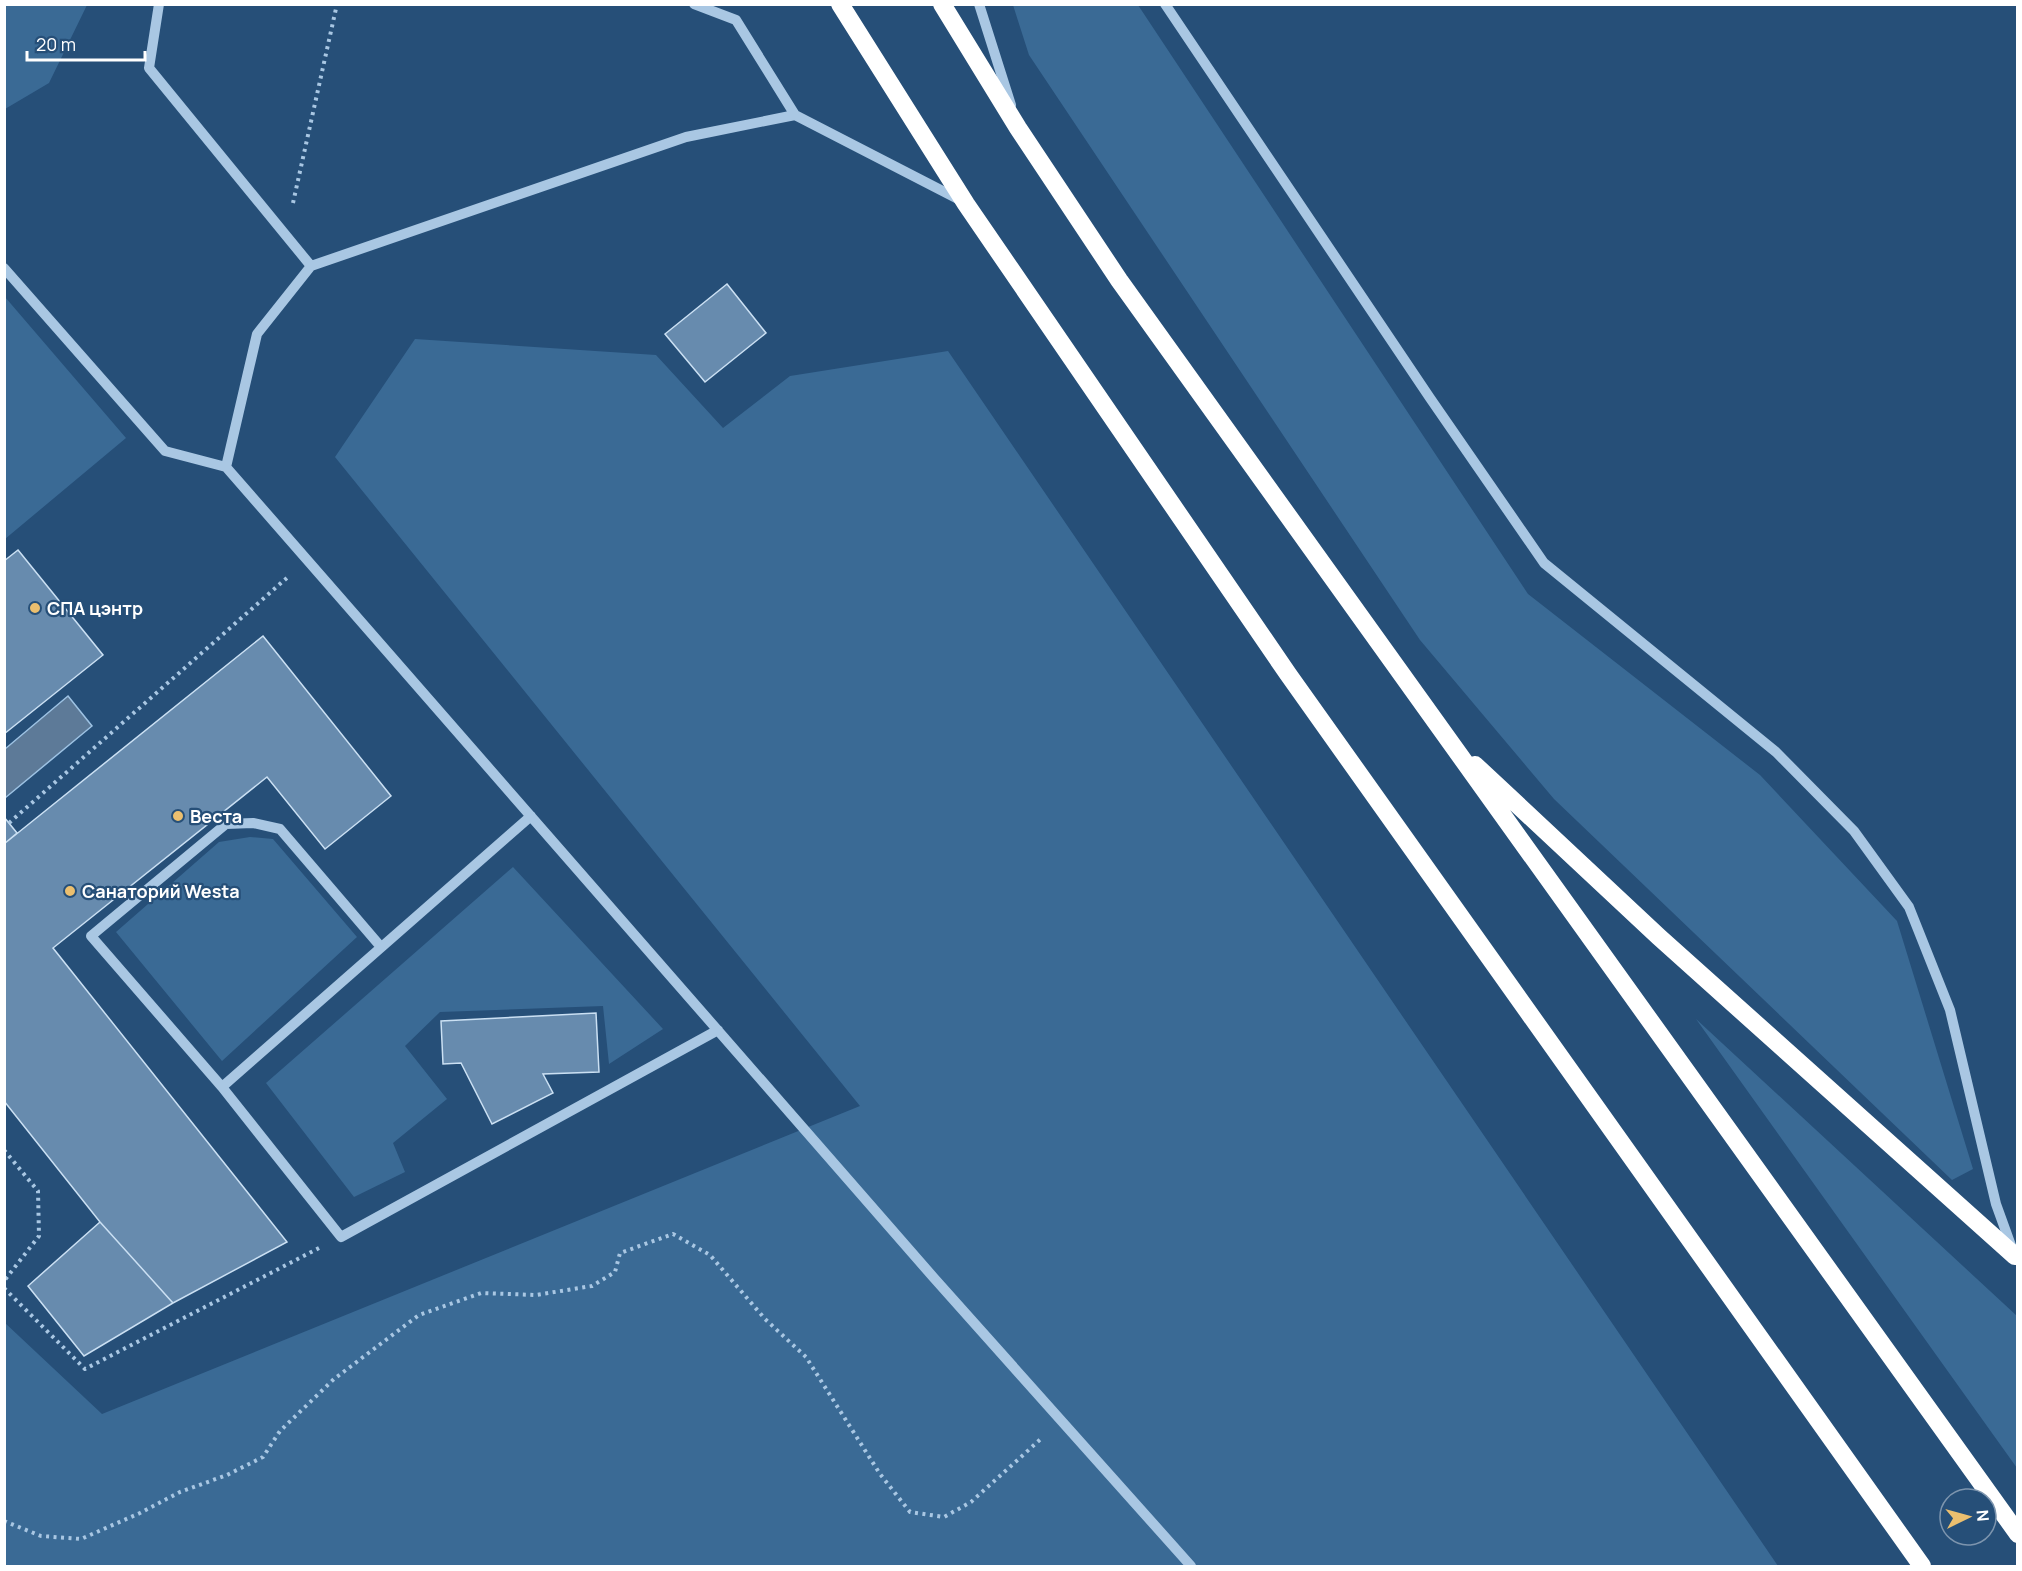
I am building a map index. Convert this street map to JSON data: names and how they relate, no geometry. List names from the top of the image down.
{
  "places": ["СПА цэнтр", "Веста", "Санаторий Westa"],
  "scale_bar": "20 m",
  "north": "right"
}
